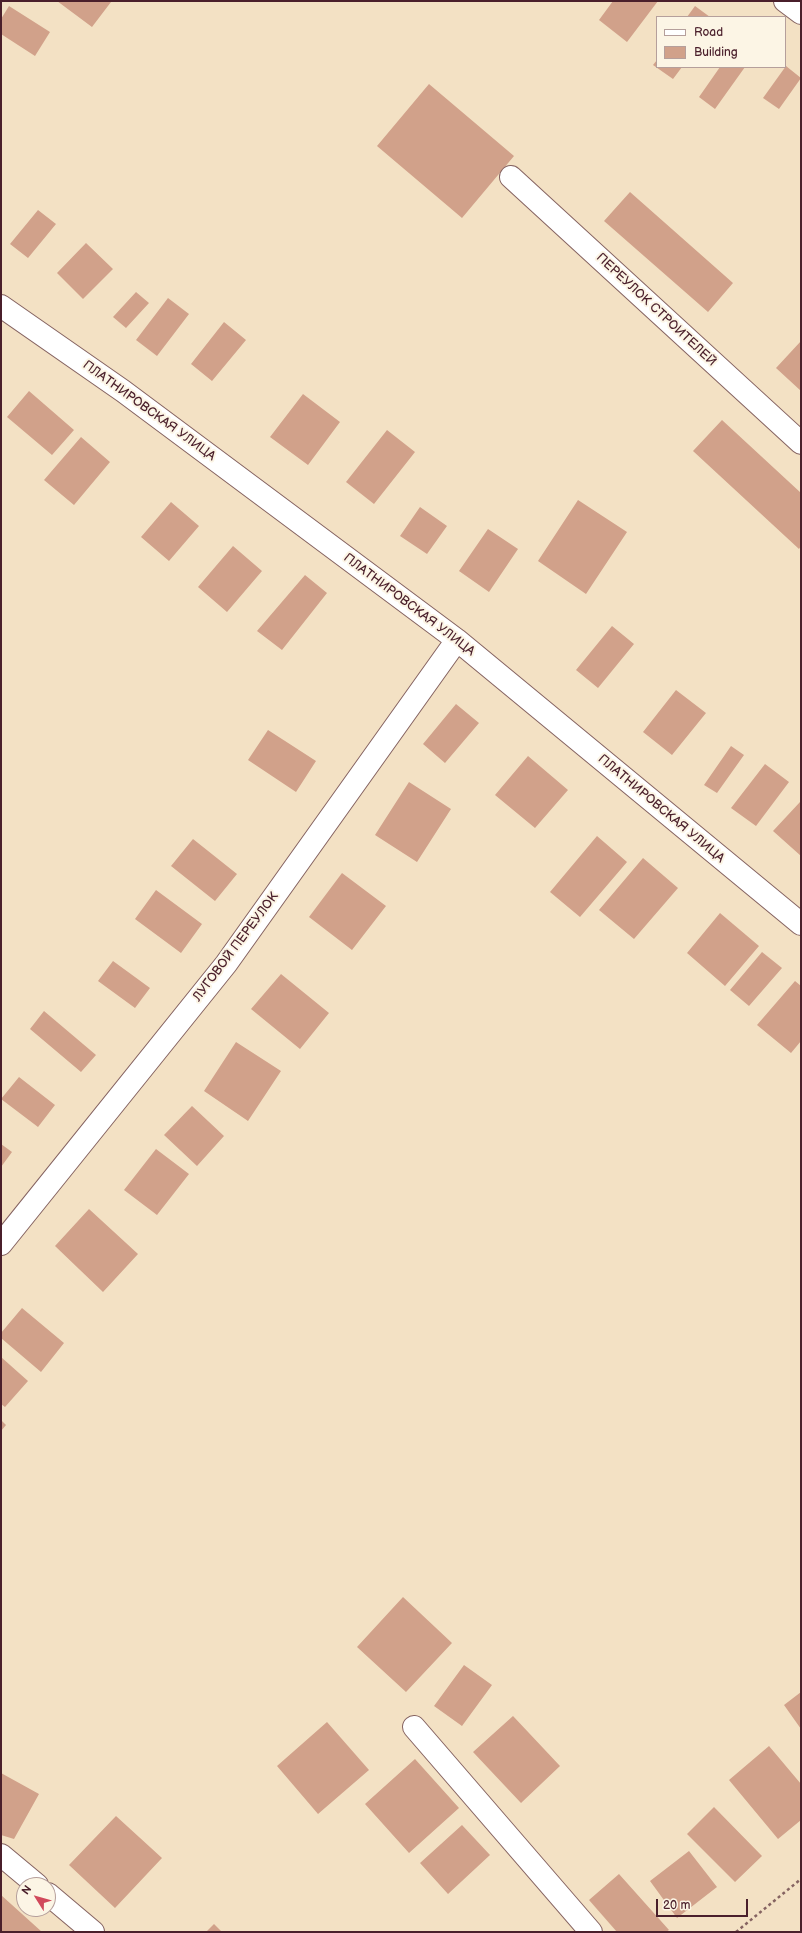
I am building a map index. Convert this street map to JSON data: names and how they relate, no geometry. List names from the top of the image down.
{
  "streets": {
    "street": ["ПЕРЕУЛОК СТРОИТЕЛЕЙ", "ПЛАТНИРОВСКАЯ УЛИЦА", "ЛУГОВОЙ ПЕРЕУЛОК"]
  },
  "crossings": [
    ["ПЛАТНИРОВСКАЯ УЛИЦА", "ЛУГОВОЙ ПЕРЕУЛОК"]
  ],
  "legend": ["Road", "Building"],
  "scale_bar": "20 m",
  "north": "top left"
}
